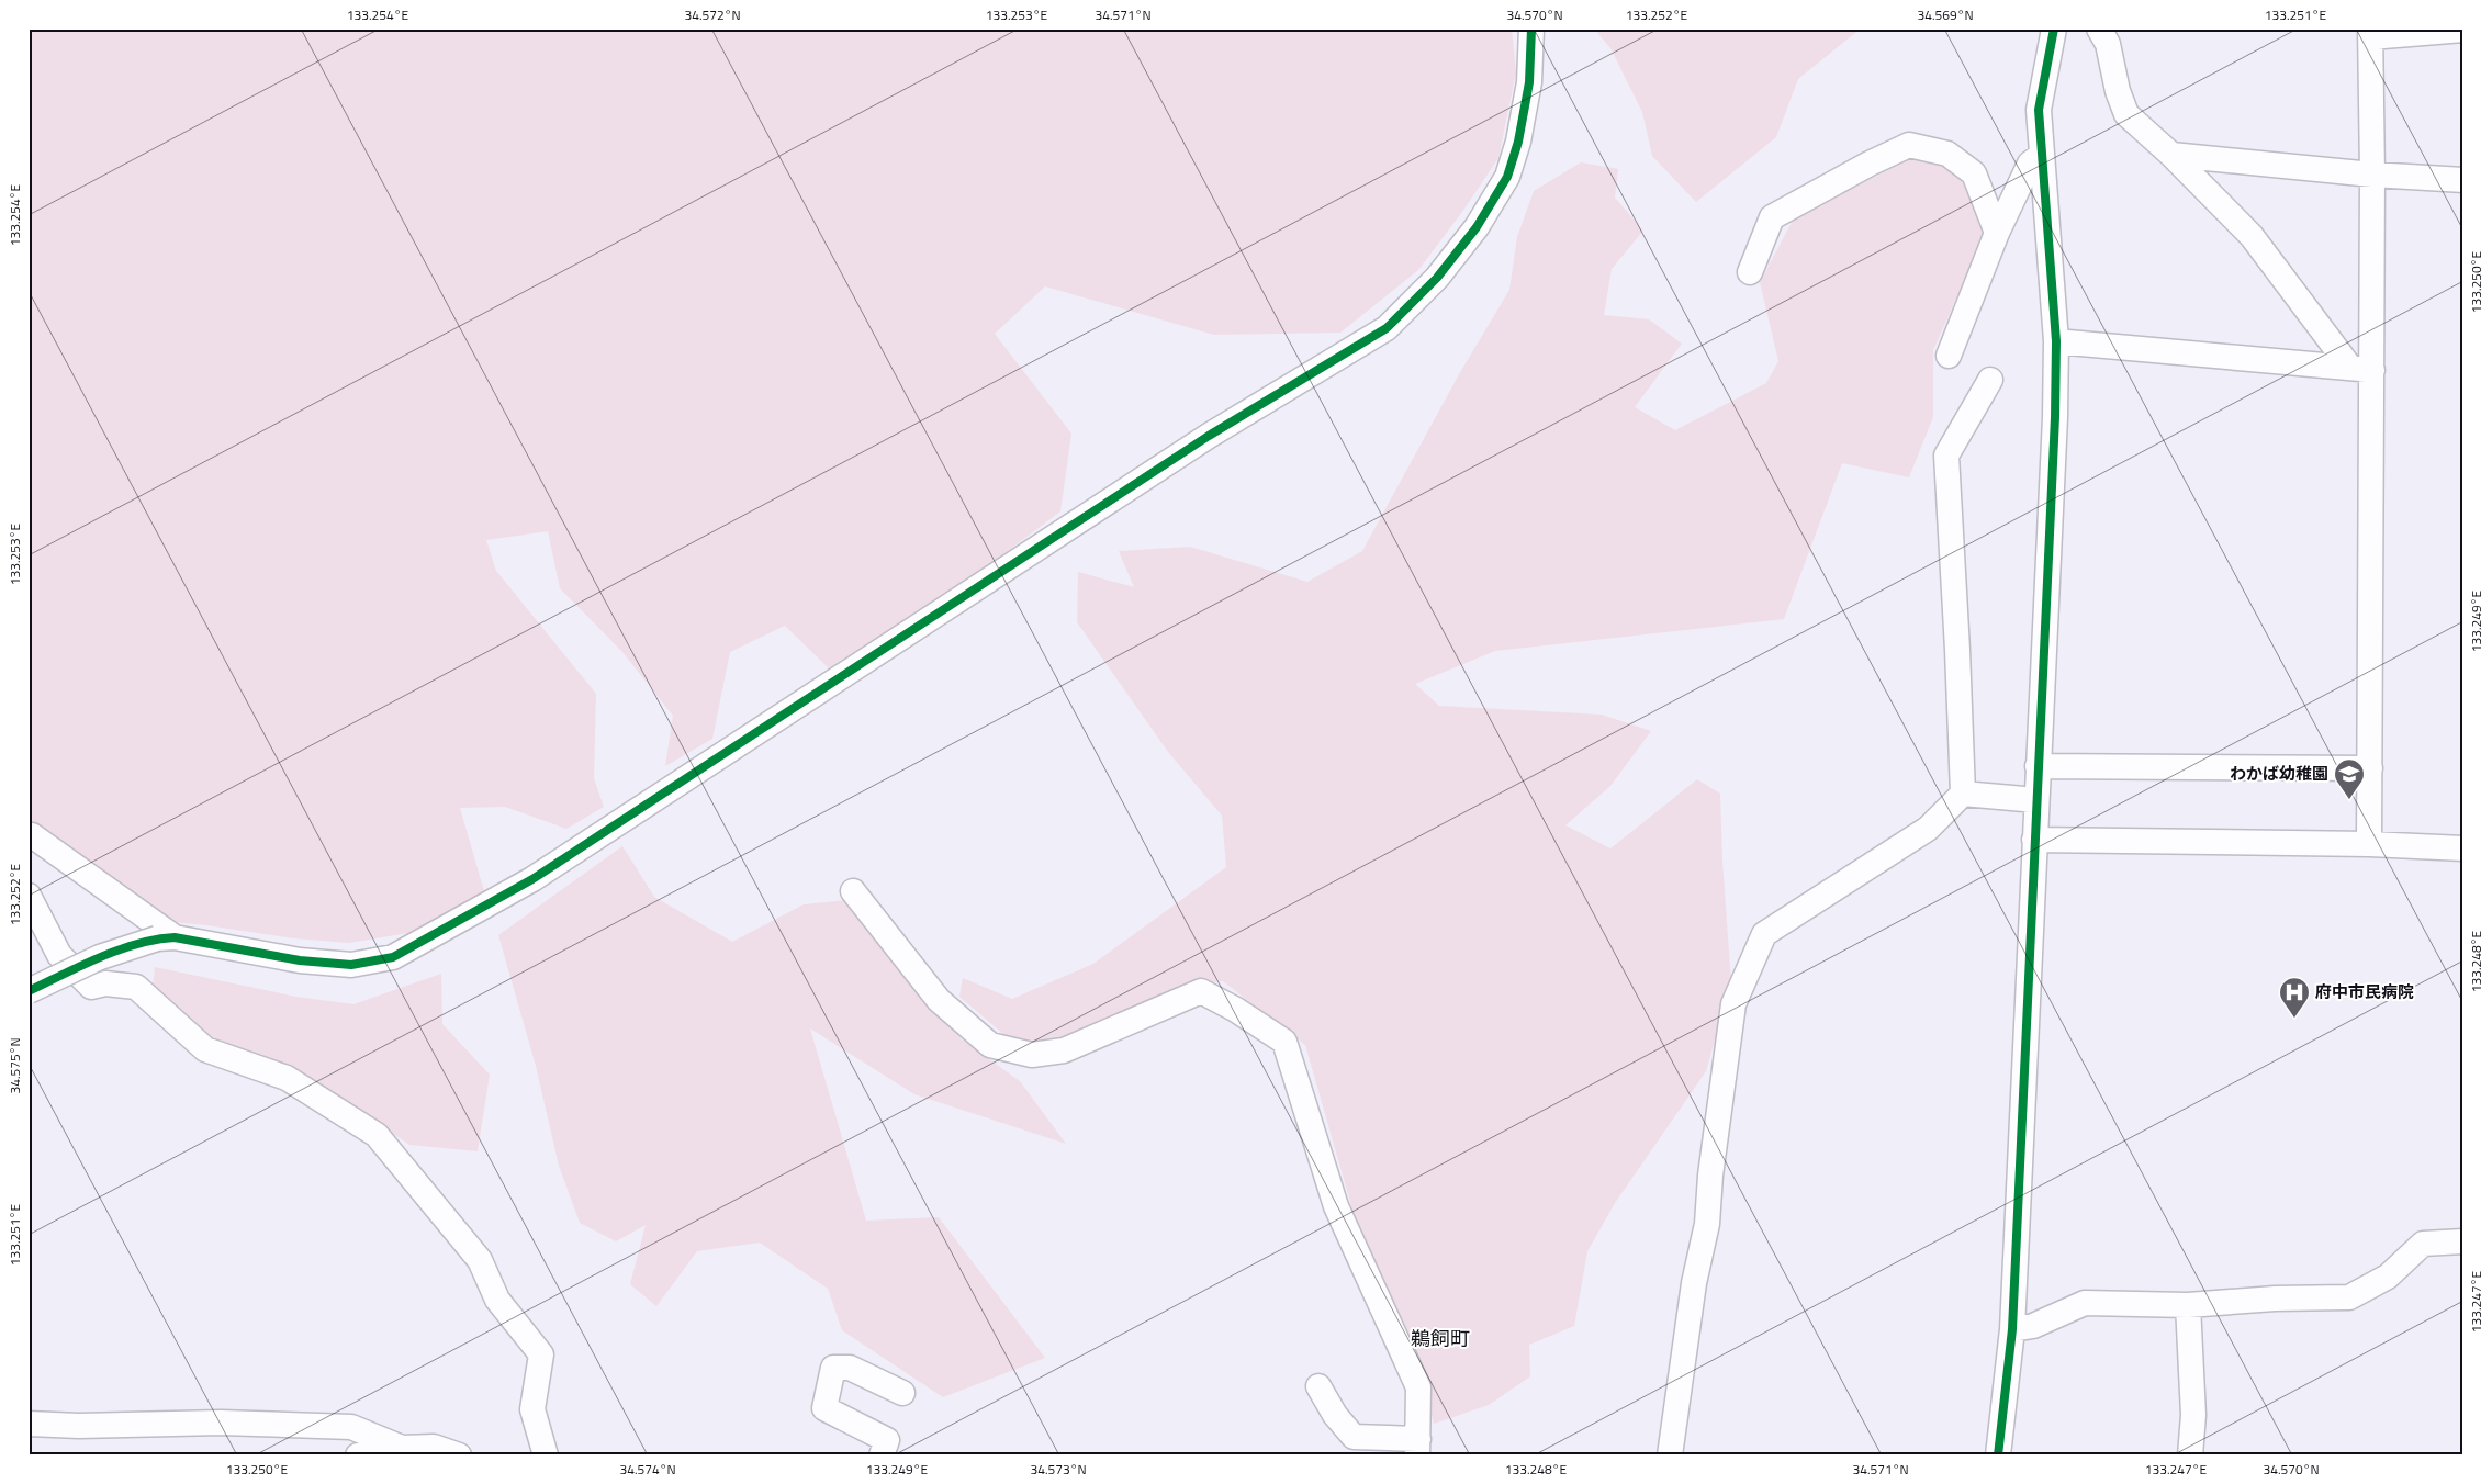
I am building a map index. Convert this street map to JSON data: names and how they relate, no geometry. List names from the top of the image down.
{
  "districts": ["鵜飼町"],
  "places": {
    "school or university": ["わかば幼稚園"],
    "hospital": ["府中市民病院"]
  },
  "coordinates": [
    "133.254°E",
    "34.572°N",
    "133.253°E",
    "34.571°N",
    "34.570°N",
    "133.252°E",
    "34.569°N",
    "133.251°E",
    "133.250°E",
    "133.249°E",
    "133.248°E",
    "34.575°N",
    "133.247°E",
    "34.574°N",
    "34.573°N"
  ]
}
